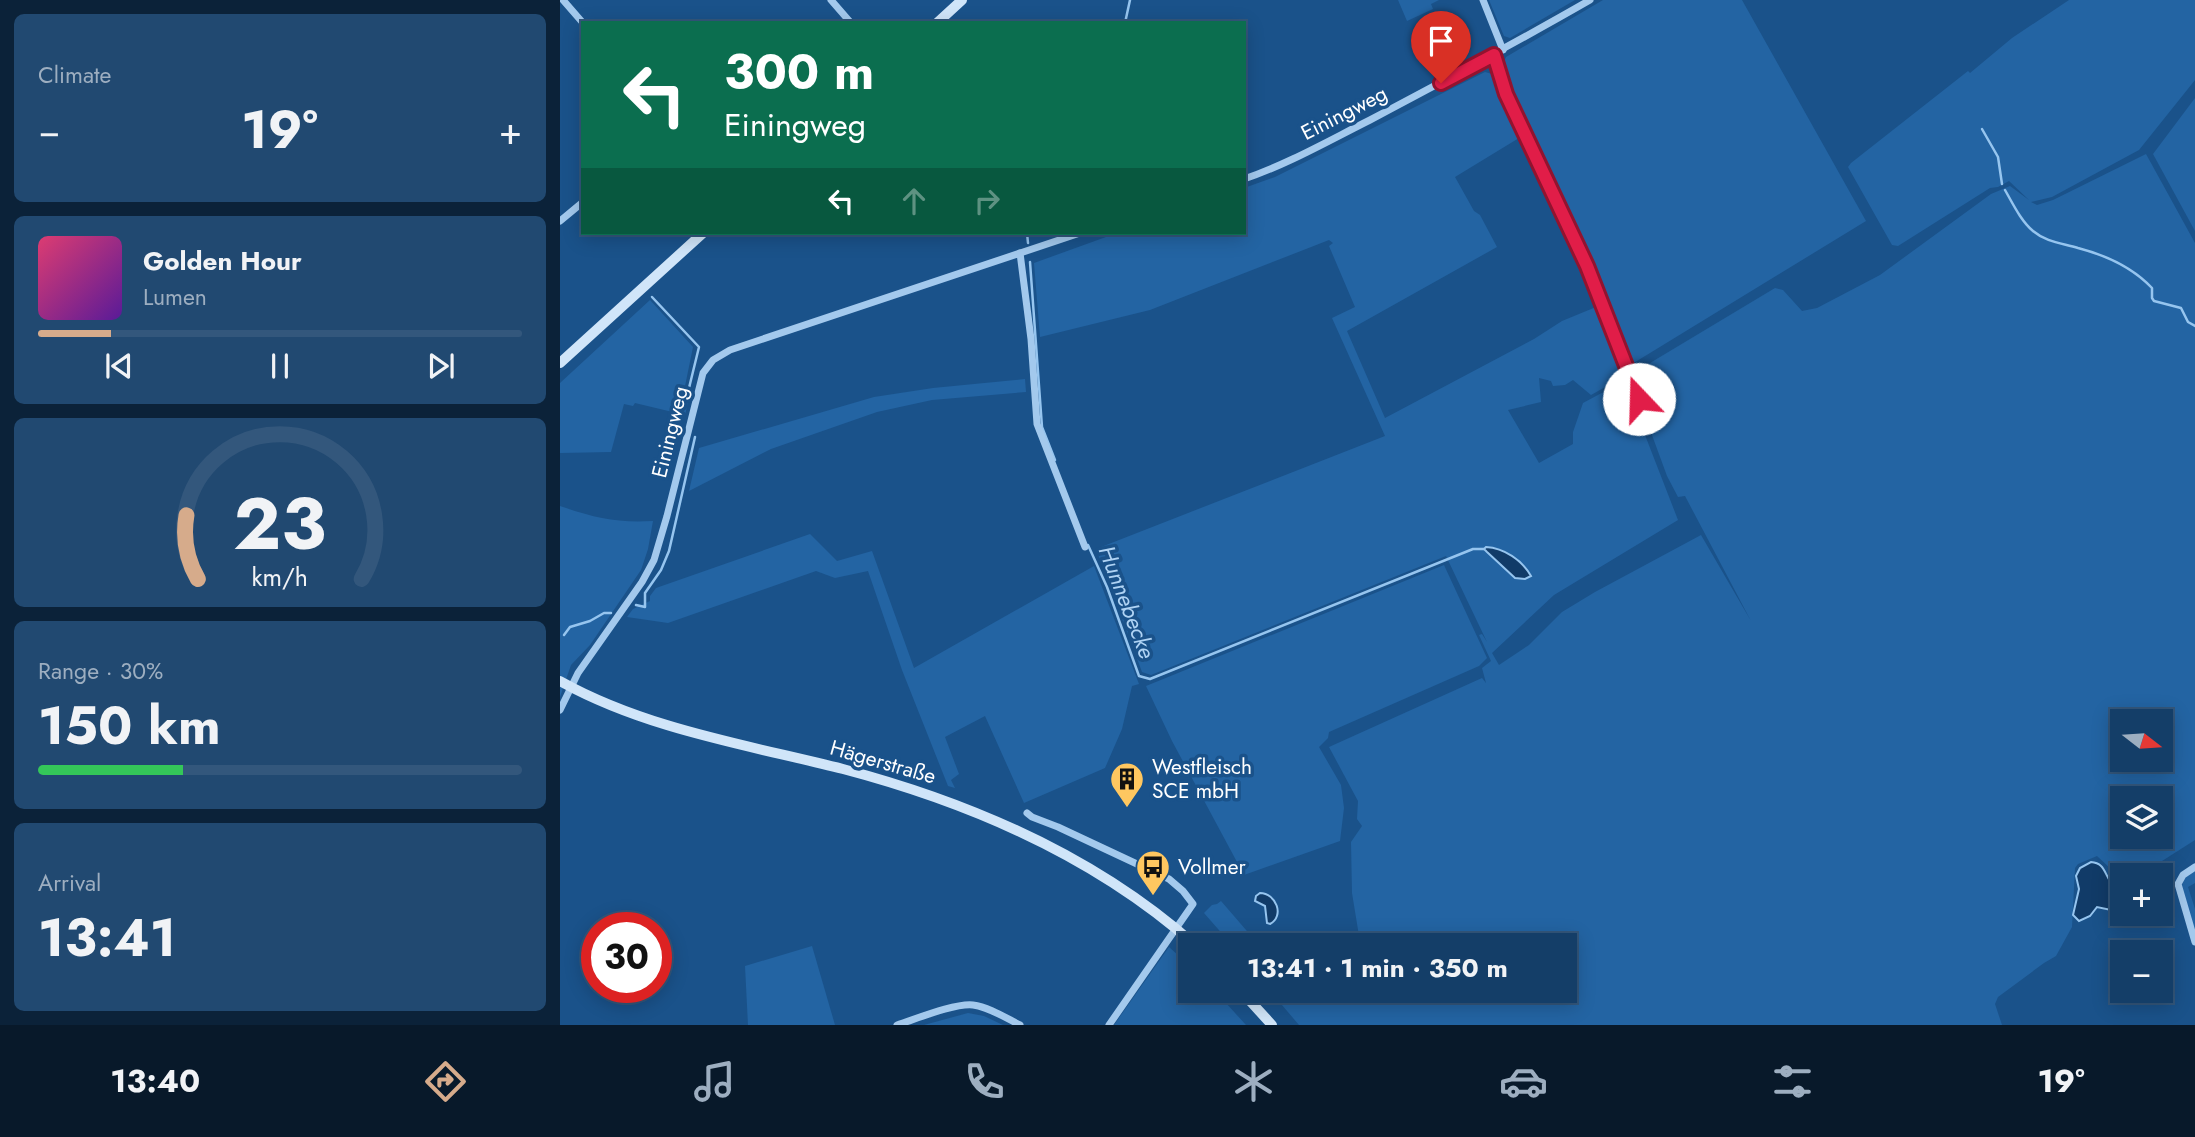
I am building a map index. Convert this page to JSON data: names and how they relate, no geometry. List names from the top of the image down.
{
  "streets": {
    "main road": ["Hägerstraße"],
    "street": ["Einingweg"]
  },
  "crossings": [
    ["Einingweg", "Hägerstraße"]
  ],
  "water": ["Hunnebecke"],
  "places": {
    "building": ["Westfleisch SCE mbH"],
    "bus stop": ["Vollmer"]
  },
  "north": "right",
  "page": {
    "tile": [
      "Climate",
      ["Range · 30%", "150 km"],
      ["Arrival", "13:41"]
    ],
    "turn": ["300 m", "Einingweg"],
    "heat": ["−", "19°", "+"],
    "song": ["Golden Hour", "Lumen"],
    "map_buttons": ["+", "−"],
    "limit": "30",
    "trip": "13:41 · 1 min · 350 m",
    "tabs": ["13:40", "19°"],
    "gauge": ["23", "km/h"]
  }
}
